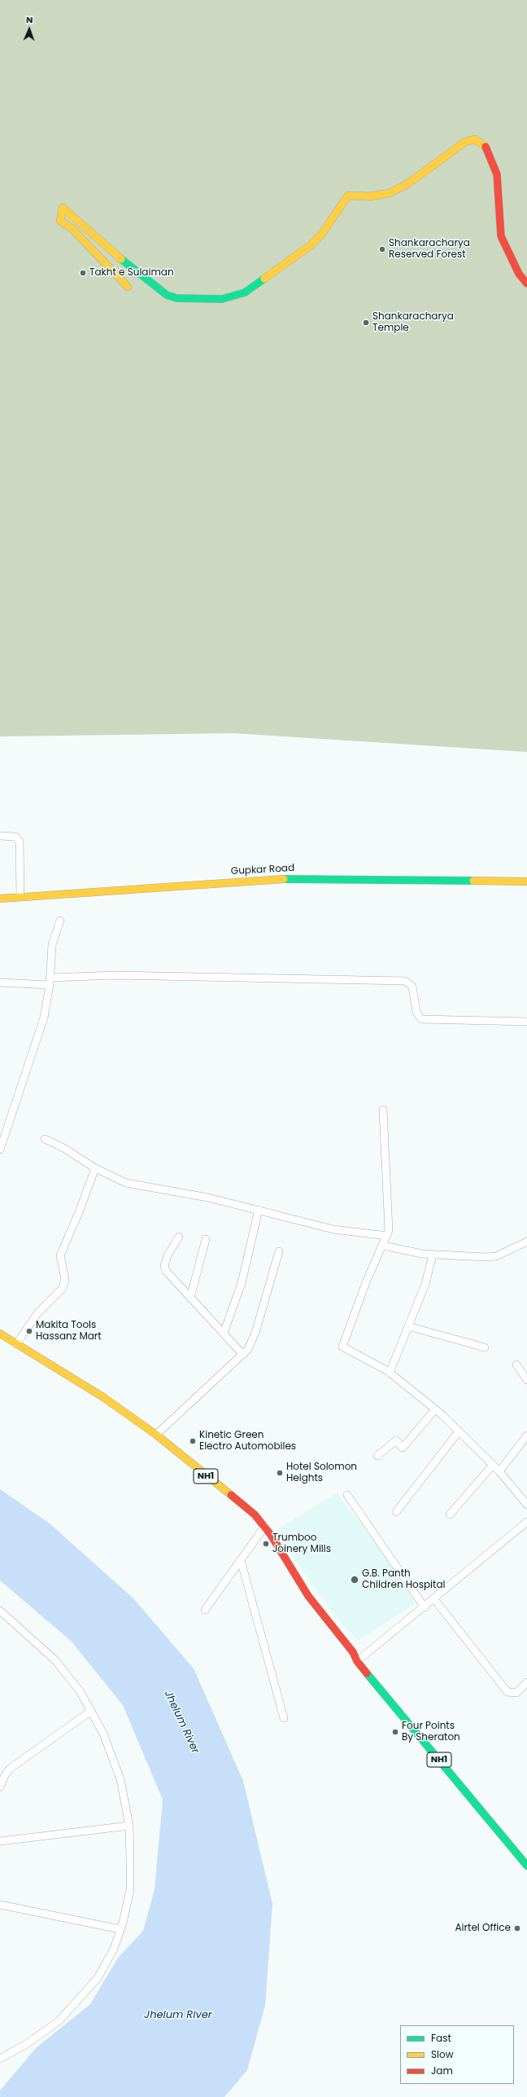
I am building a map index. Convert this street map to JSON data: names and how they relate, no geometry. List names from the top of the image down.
{
  "streets": {
    "main road": ["Gupkar Road", "NH1"]
  },
  "water": ["Jhelum River"],
  "places": [
    "Shankaracharya Reserved Forest",
    "Takht e Sulaiman",
    "Shankaracharya Temple",
    "Makita Tools Hassanz Mart",
    "Kinetic Green Electro Automobiles",
    "Hotel Solomon Heights",
    "Trumboo Joinery Mills",
    "G.B. Panth Children Hospital",
    "Four Points By Sheraton",
    "Airtel Office"
  ],
  "legend": ["Fast", "Slow", "Jam"],
  "north": "top"
}
